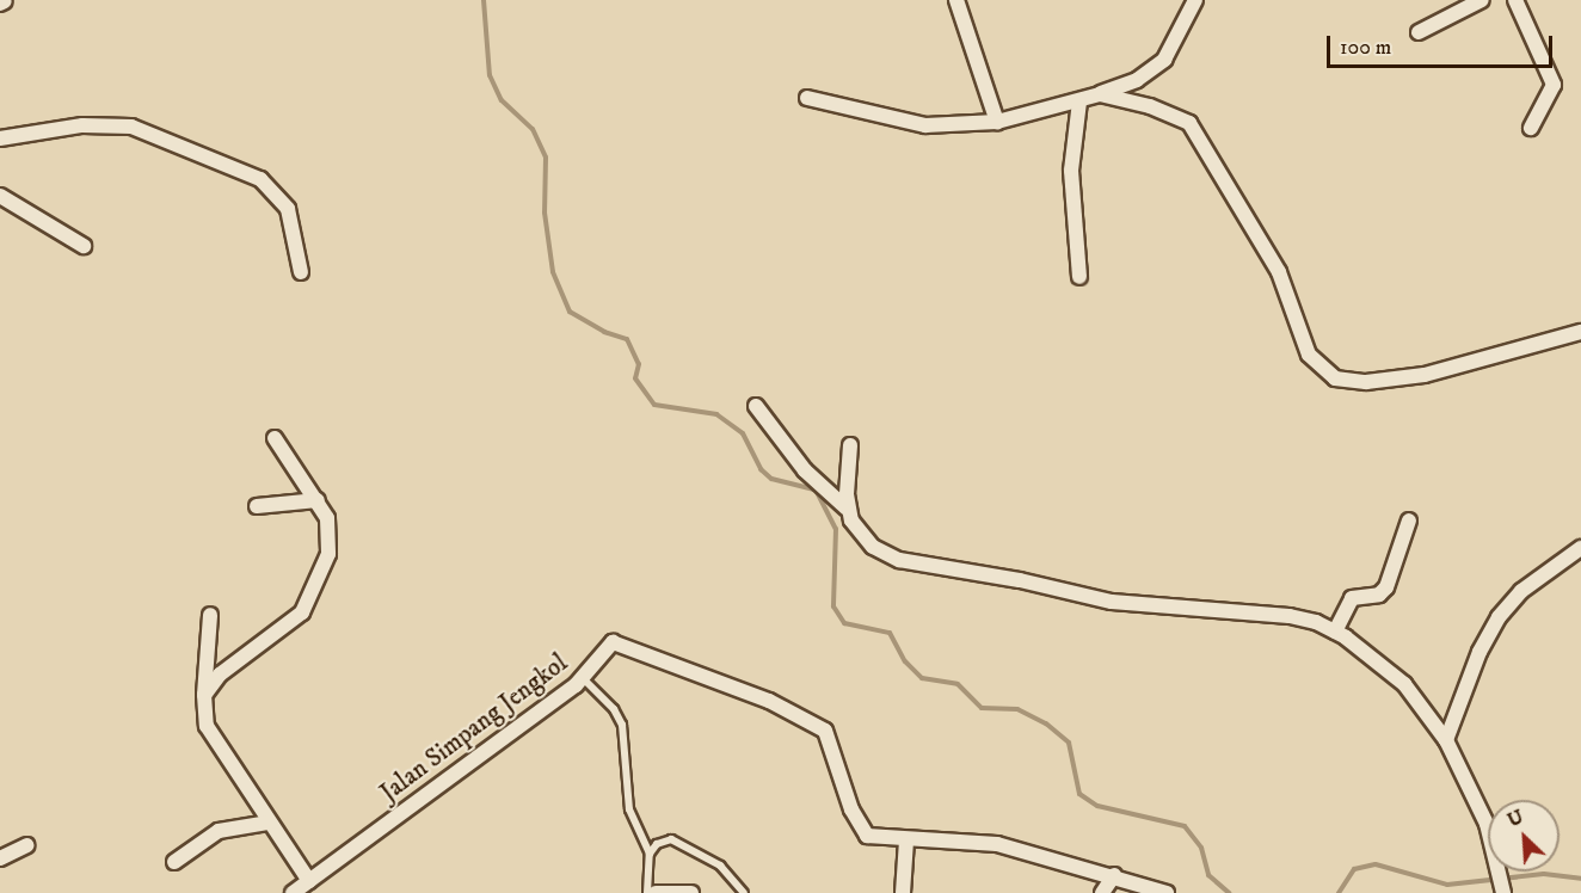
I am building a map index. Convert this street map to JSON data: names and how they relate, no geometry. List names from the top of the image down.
{
  "streets": {
    "street": ["Jalan Simpang Jengkol"]
  },
  "scale_bar": "100 m",
  "north": "top left"
}
